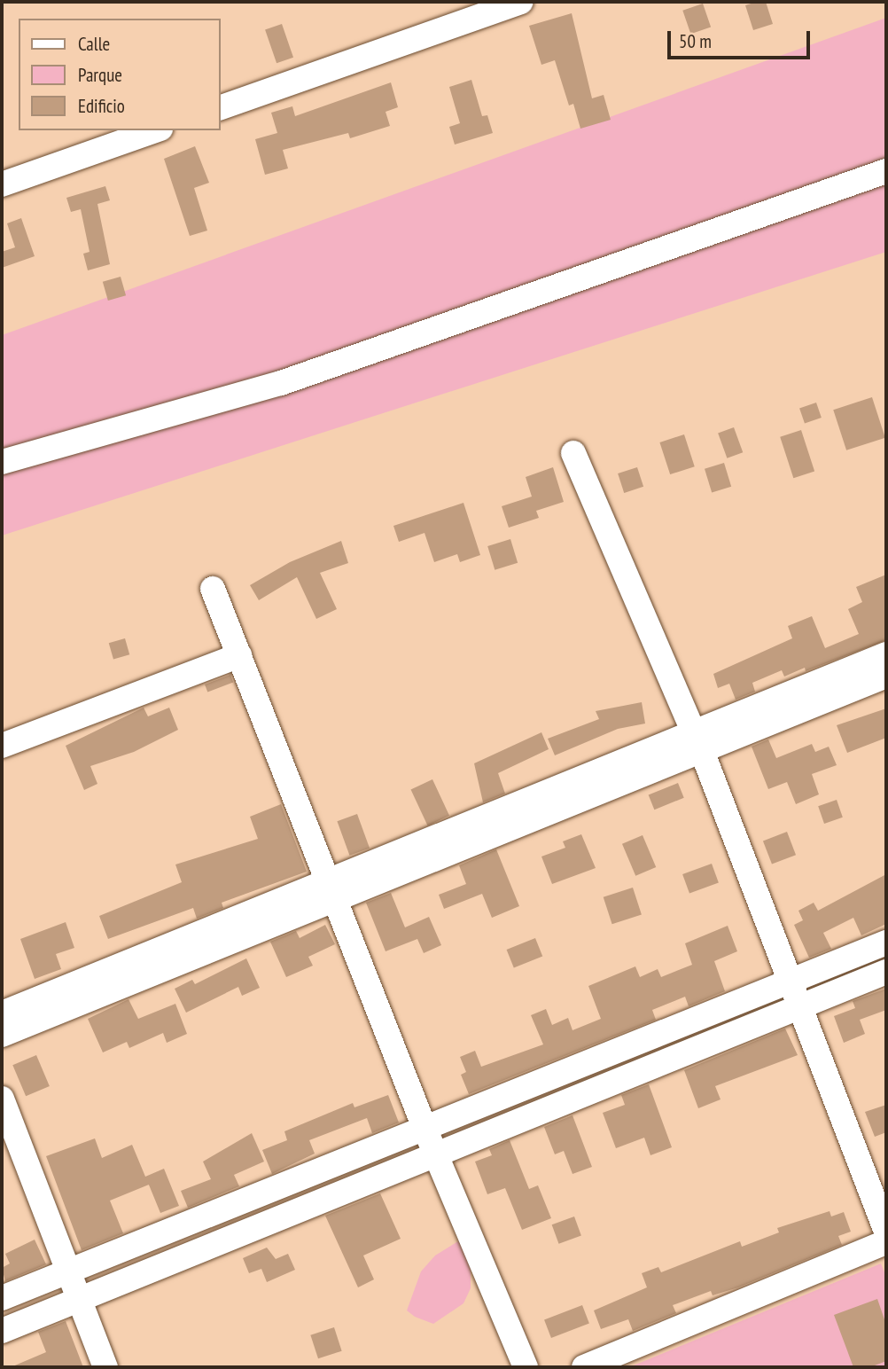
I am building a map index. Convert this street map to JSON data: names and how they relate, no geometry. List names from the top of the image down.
{
  "legend": ["Calle", "Parque", "Edificio"],
  "scale_bar": "50 m"
}
